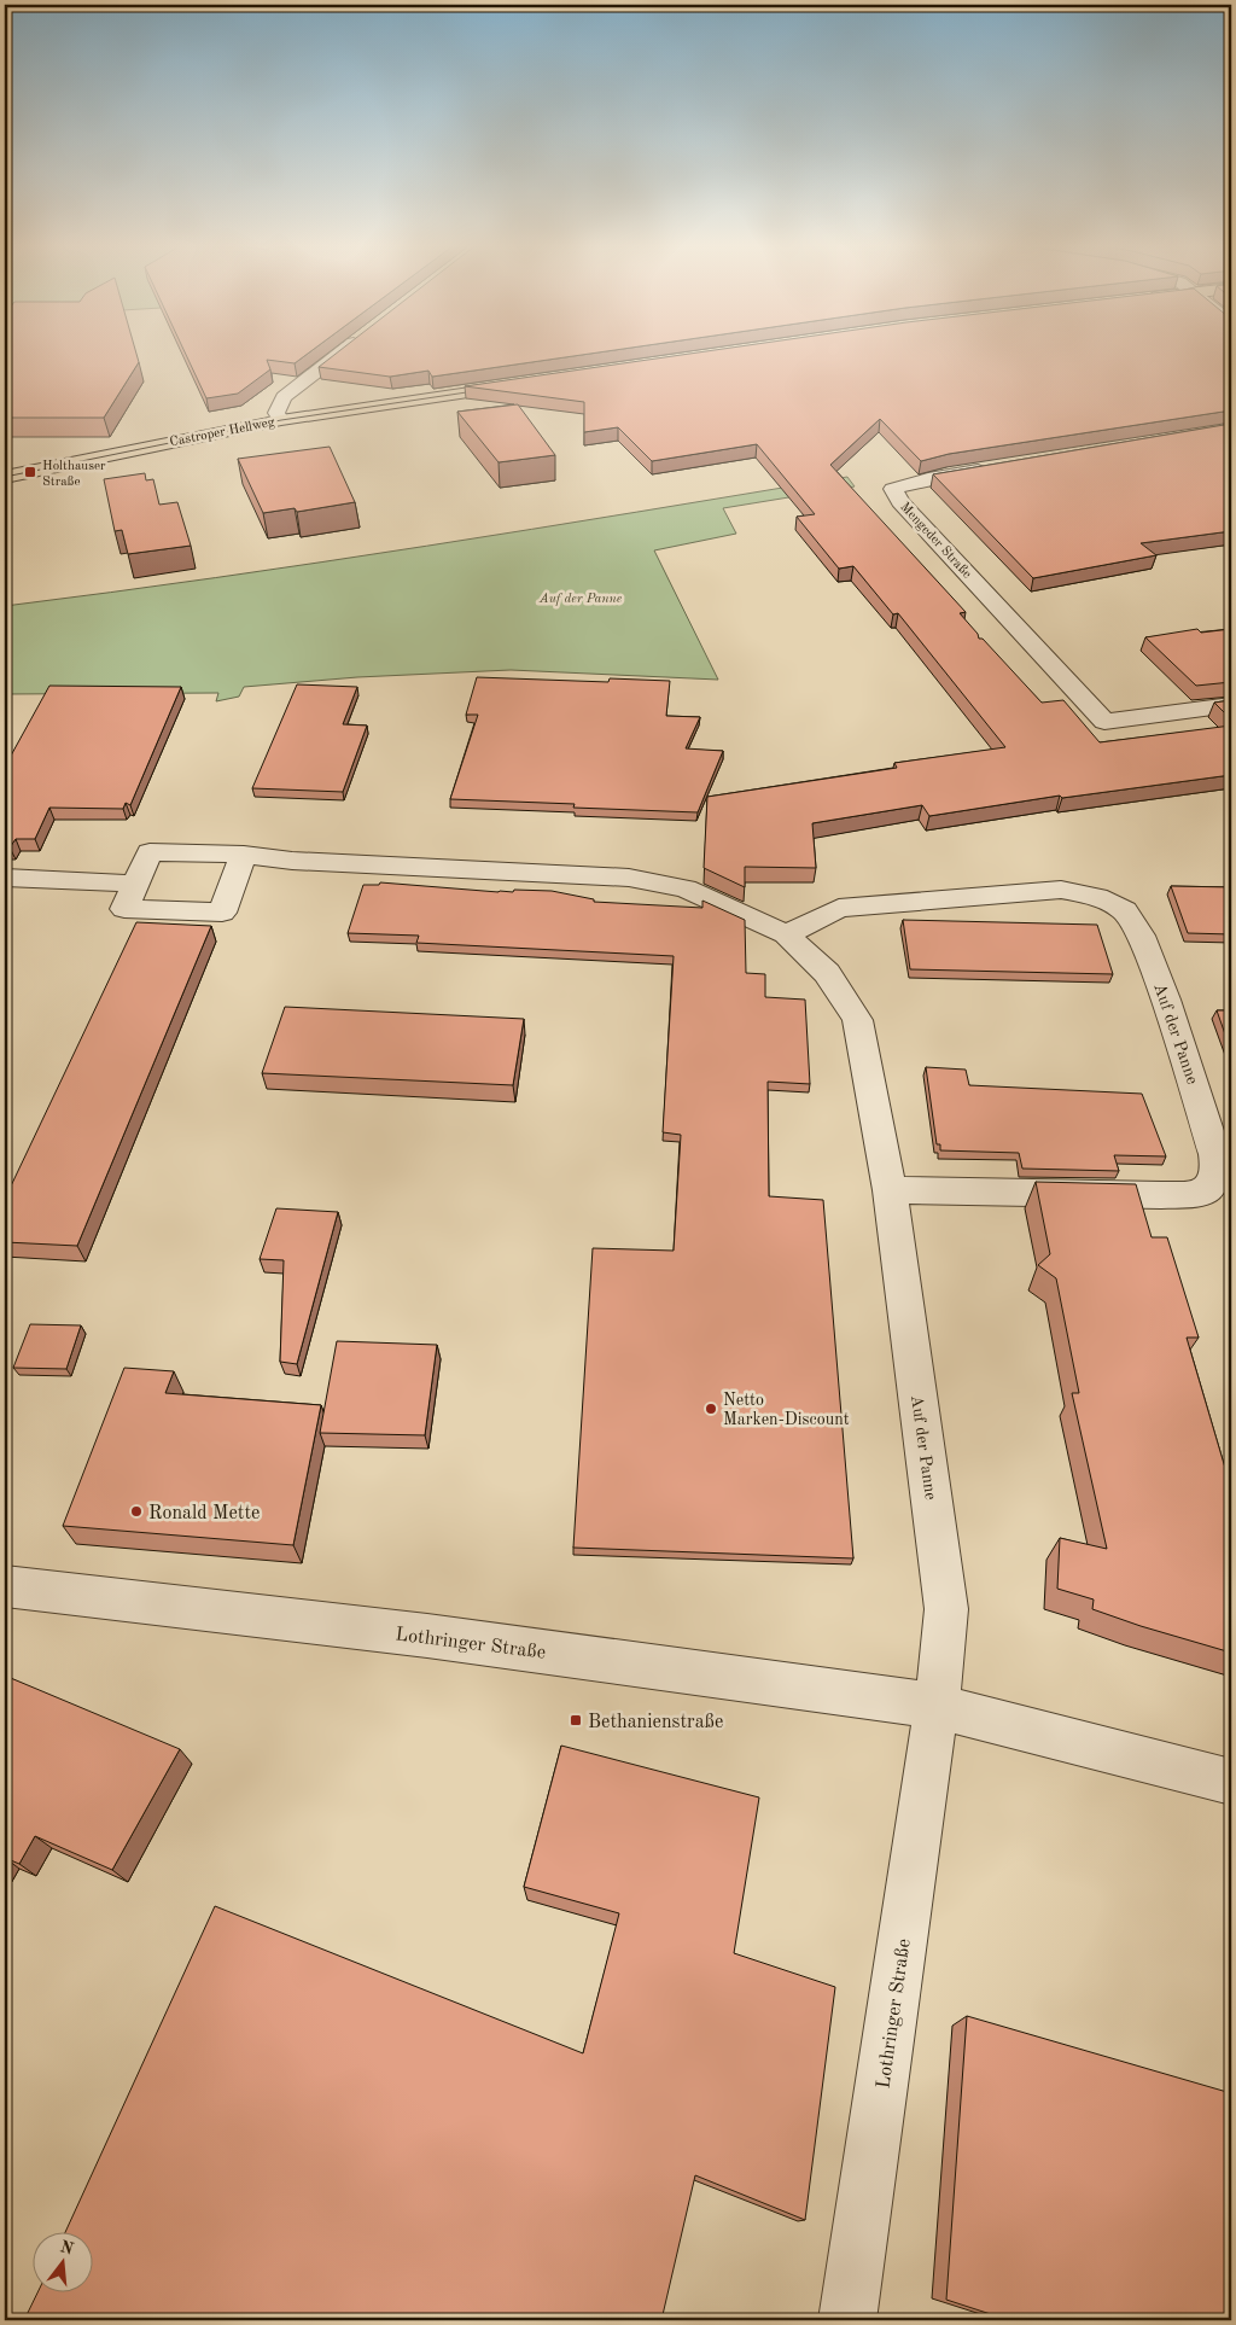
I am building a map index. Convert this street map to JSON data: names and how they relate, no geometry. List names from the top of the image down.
{
  "streets": {
    "main road": ["Castroper Hellweg"],
    "street": ["Mengeder Straße", "Auf der Panne", "Lothringer Straße"]
  },
  "crossings": [
    ["Auf der Panne", "Lothringer Straße"]
  ],
  "parks": ["Auf der Panne"],
  "places": {
    "transit": ["Holthauser Straße", "Bethanienstraße"],
    "other": ["Netto Marken-Discount", "Ronald Mette"]
  },
  "north": "top"
}
